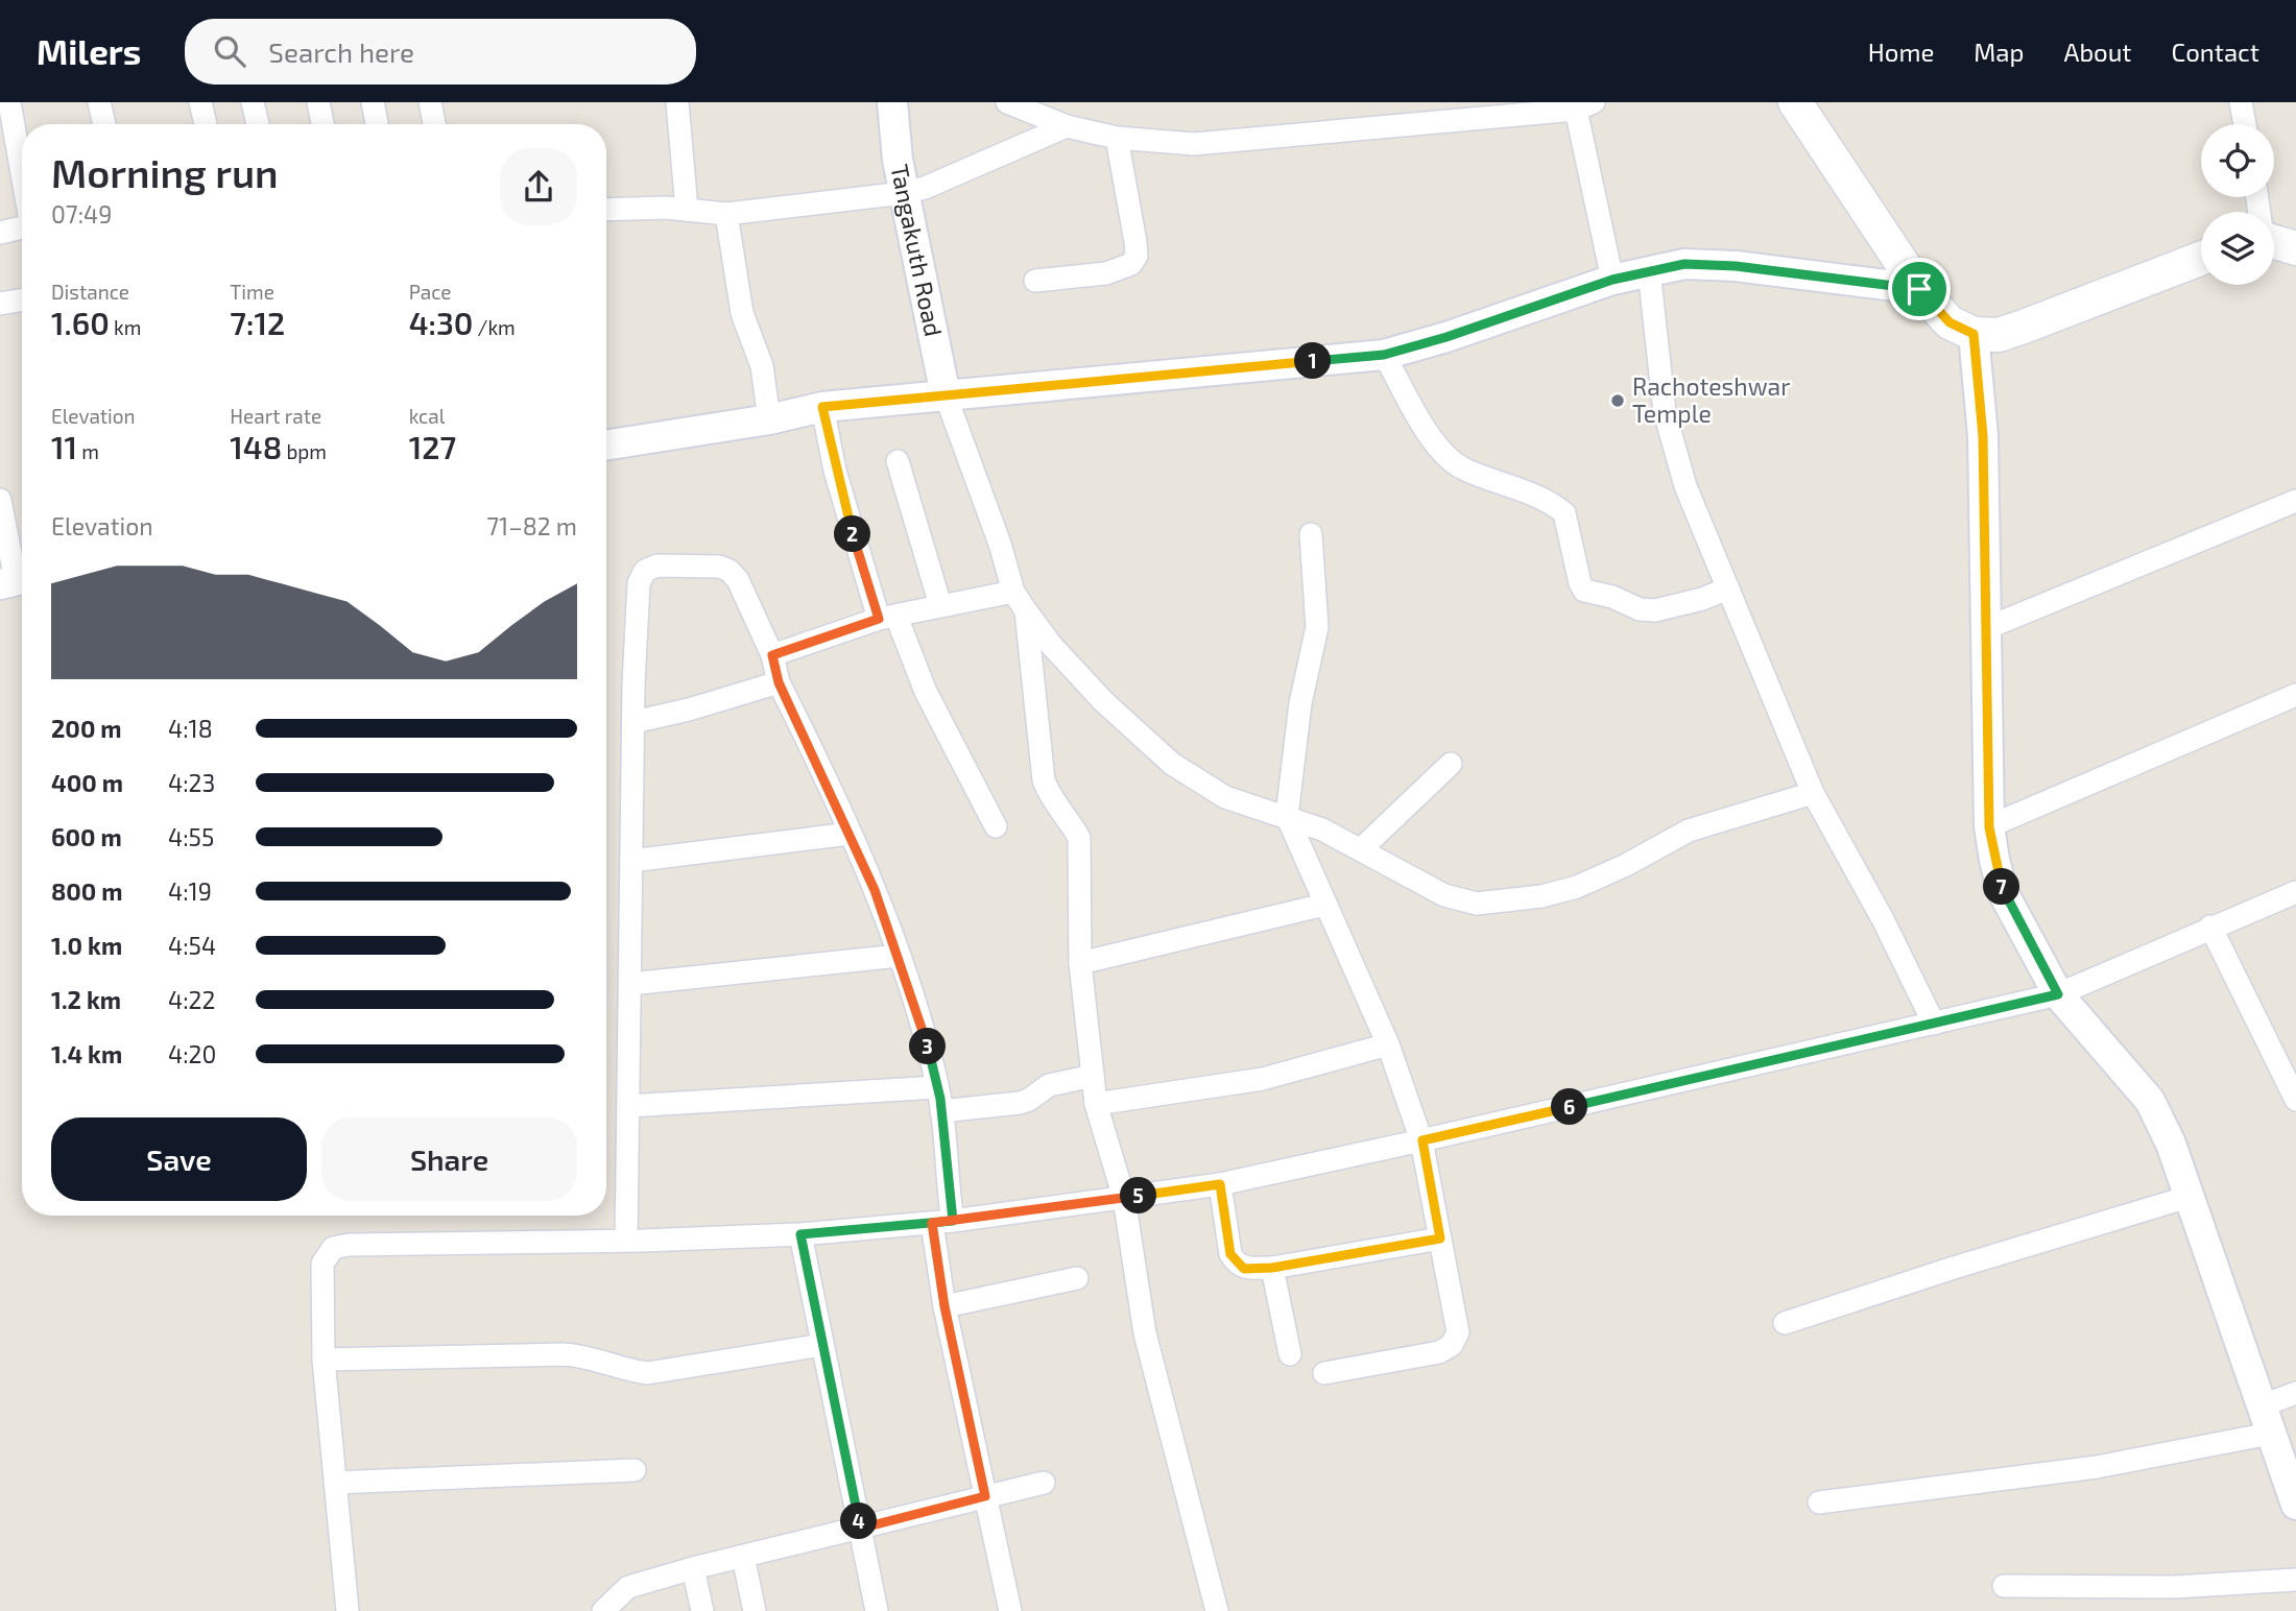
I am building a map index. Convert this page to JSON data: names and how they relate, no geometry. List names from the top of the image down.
{
  "streets": {
    "street": ["Tangakuth Road"]
  },
  "places": ["Rachoteshwar Temple"],
  "page": {
    "header": "Milers",
    "search": "Search here",
    "nav": [
      "Home",
      "Map",
      "About",
      "Contact"
    ],
    "heading": ["Morning run", "07:49"],
    "stats": [
      ["Distance", "1.60 km"],
      ["Time", "7:12"],
      ["Pace", "4:30 /km"],
      ["Elevation", "11 m"],
      ["Heart rate", "148 bpm"],
      ["kcal", "127"]
    ],
    "pins": [
      "1",
      "2",
      "7",
      "3",
      "6",
      "5",
      "4"
    ],
    "chart": ["Elevation", "71–82 m"],
    "list": [
      {
        "name": "200 m",
        "note": "4:18"
      },
      {
        "name": "400 m",
        "note": "4:23"
      },
      {
        "name": "600 m",
        "note": "4:55"
      },
      {
        "name": "800 m",
        "note": "4:19"
      },
      {
        "name": "1.0 km",
        "note": "4:54"
      },
      {
        "name": "1.2 km",
        "note": "4:22"
      },
      {
        "name": "1.4 km",
        "note": "4:20"
      }
    ],
    "buttons": ["Save", "Share"]
  }
}
